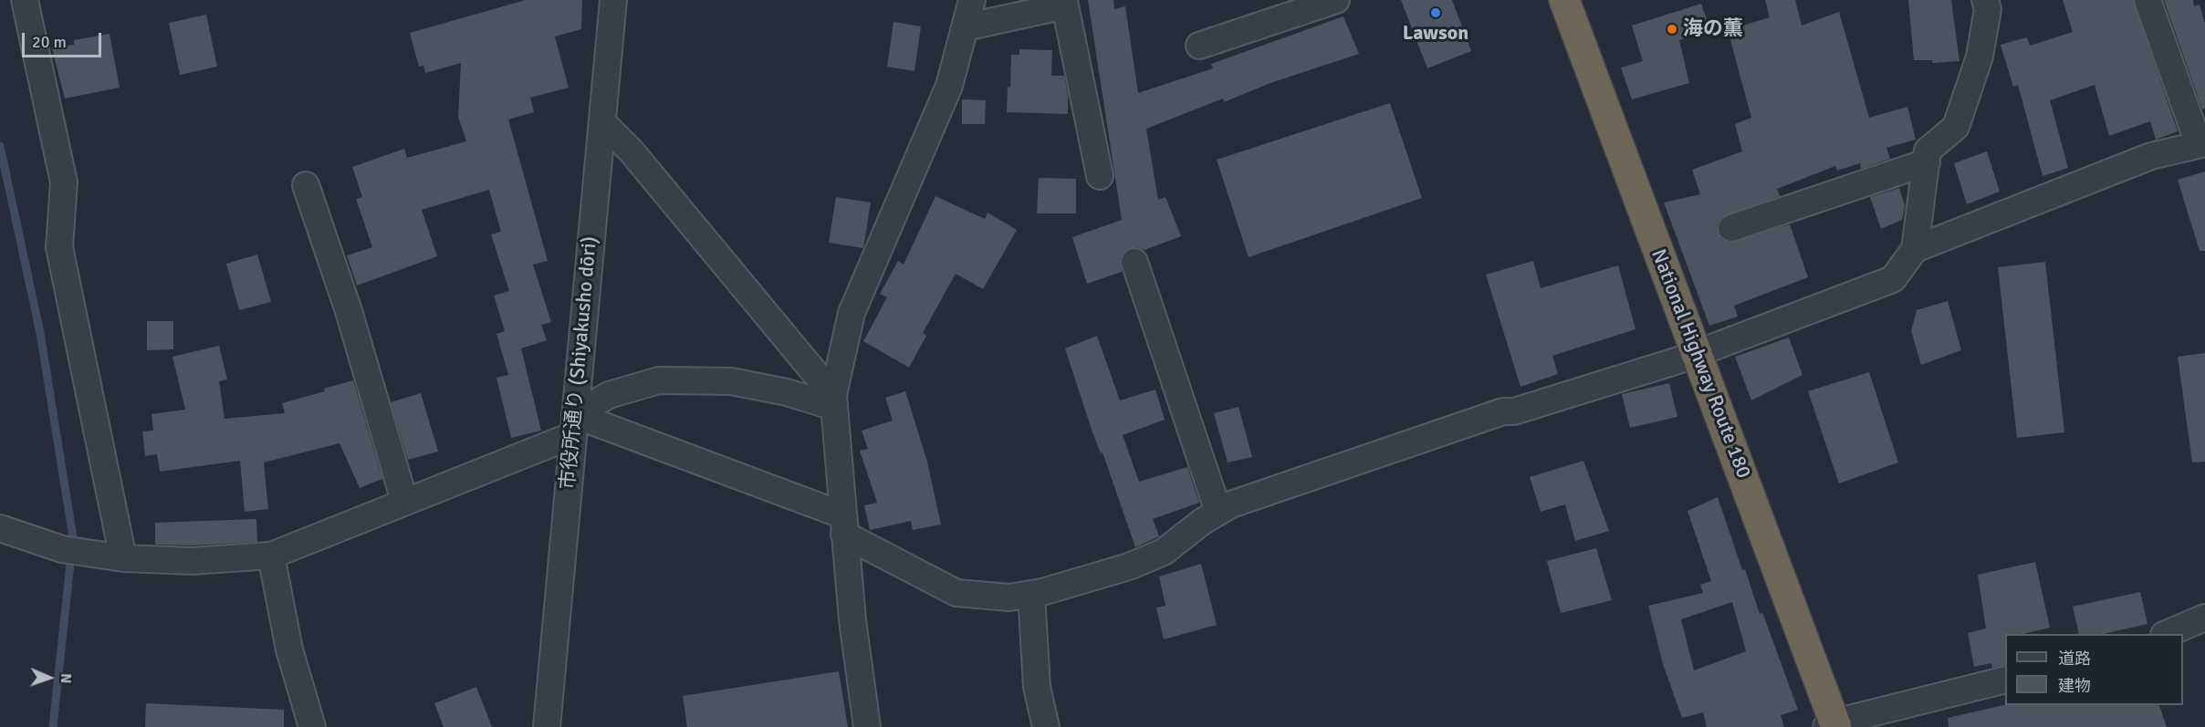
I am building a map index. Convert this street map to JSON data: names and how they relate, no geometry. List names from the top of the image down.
{
  "streets": {
    "highway": ["National Highway Route 180"],
    "street": ["市役所通り (Shiyakusho dōri)"]
  },
  "places": ["Lawson", "海の薫"],
  "legend": ["道路", "建物"],
  "scale_bar": "20 m",
  "north": "right"
}
